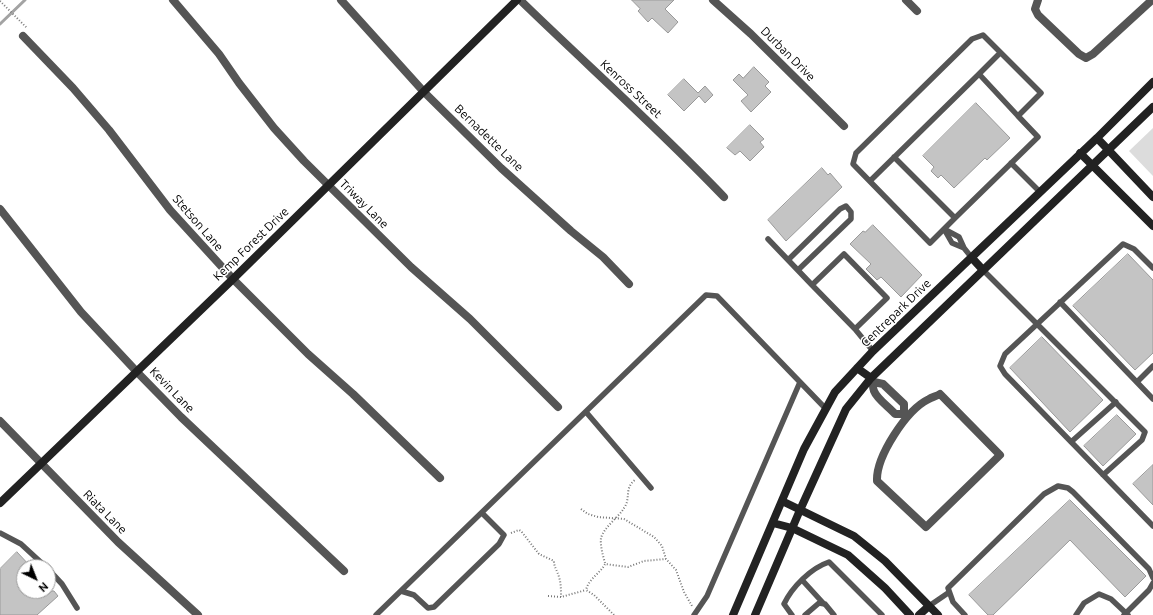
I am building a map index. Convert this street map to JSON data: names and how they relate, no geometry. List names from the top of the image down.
{
  "streets": {
    "street": [
      "Durban Drive",
      "Kenross Street",
      "Bernadette Lane",
      "Triway Lane",
      "Stetson Lane",
      "Kemp Forest Drive",
      "Centrepark Drive",
      "Kevin Lane",
      "Riata Lane"
    ]
  },
  "crossings": [
    ["Bernadette Lane", "Kemp Forest Drive"],
    ["Triway Lane", "Kemp Forest Drive"],
    ["Stetson Lane", "Kemp Forest Drive"],
    ["Kemp Forest Drive", "Kevin Lane"],
    ["Kemp Forest Drive", "Riata Lane"]
  ],
  "north": "bottom right"
}
